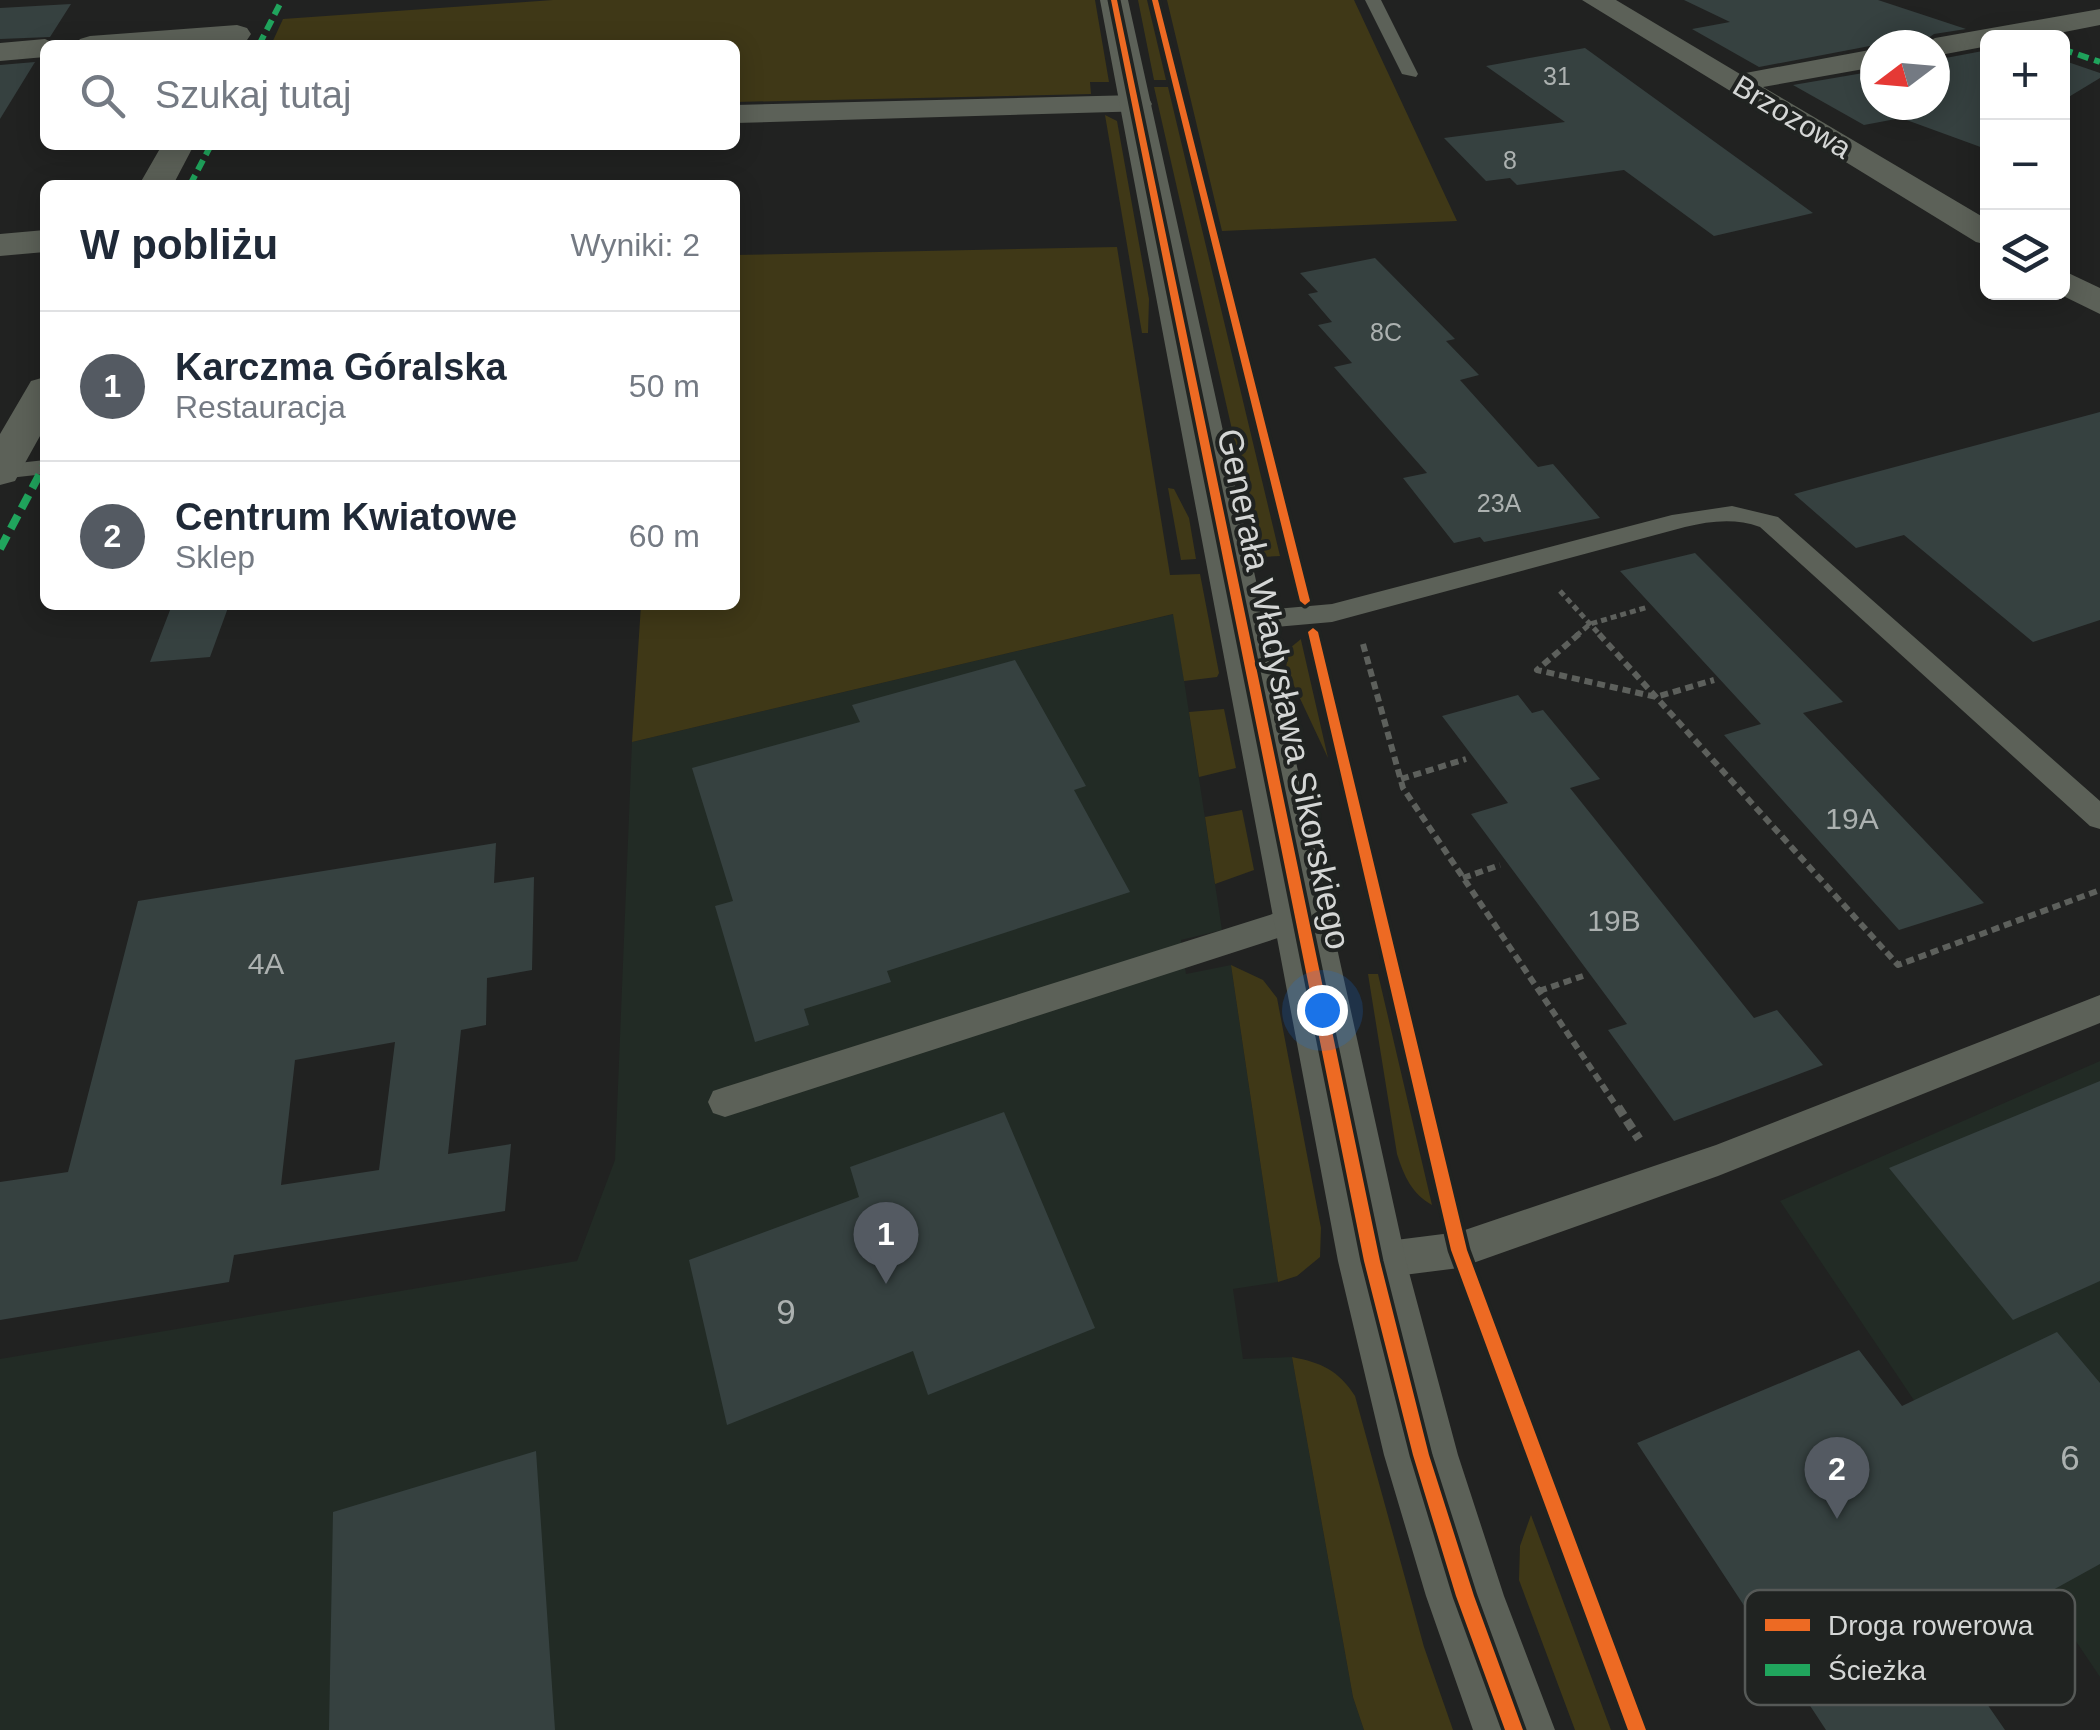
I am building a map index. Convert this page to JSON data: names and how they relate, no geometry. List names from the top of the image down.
{
  "streets": {
    "street": ["Brzozowa", "Generała Władysława Sikorskiego"]
  },
  "house_numbers": [
    "31",
    "8",
    "8C",
    "23A",
    "19A",
    "19B",
    "4A",
    "9",
    "6"
  ],
  "legend": ["Droga rowerowa", "Ścieżka"],
  "north": "left",
  "page": {
    "map_buttons": ["+", "−"],
    "search": "Szukaj tutaj",
    "heading": ["W pobliżu", "Wyniki: 2"],
    "list": [
      {
        "mark": "1",
        "name": "Karczma Góralska",
        "note": "Restauracja",
        "value": "50 m"
      },
      {
        "mark": "2",
        "name": "Centrum Kwiatowe",
        "note": "Sklep",
        "value": "60 m"
      }
    ],
    "pins": ["1", "2"]
  }
}
